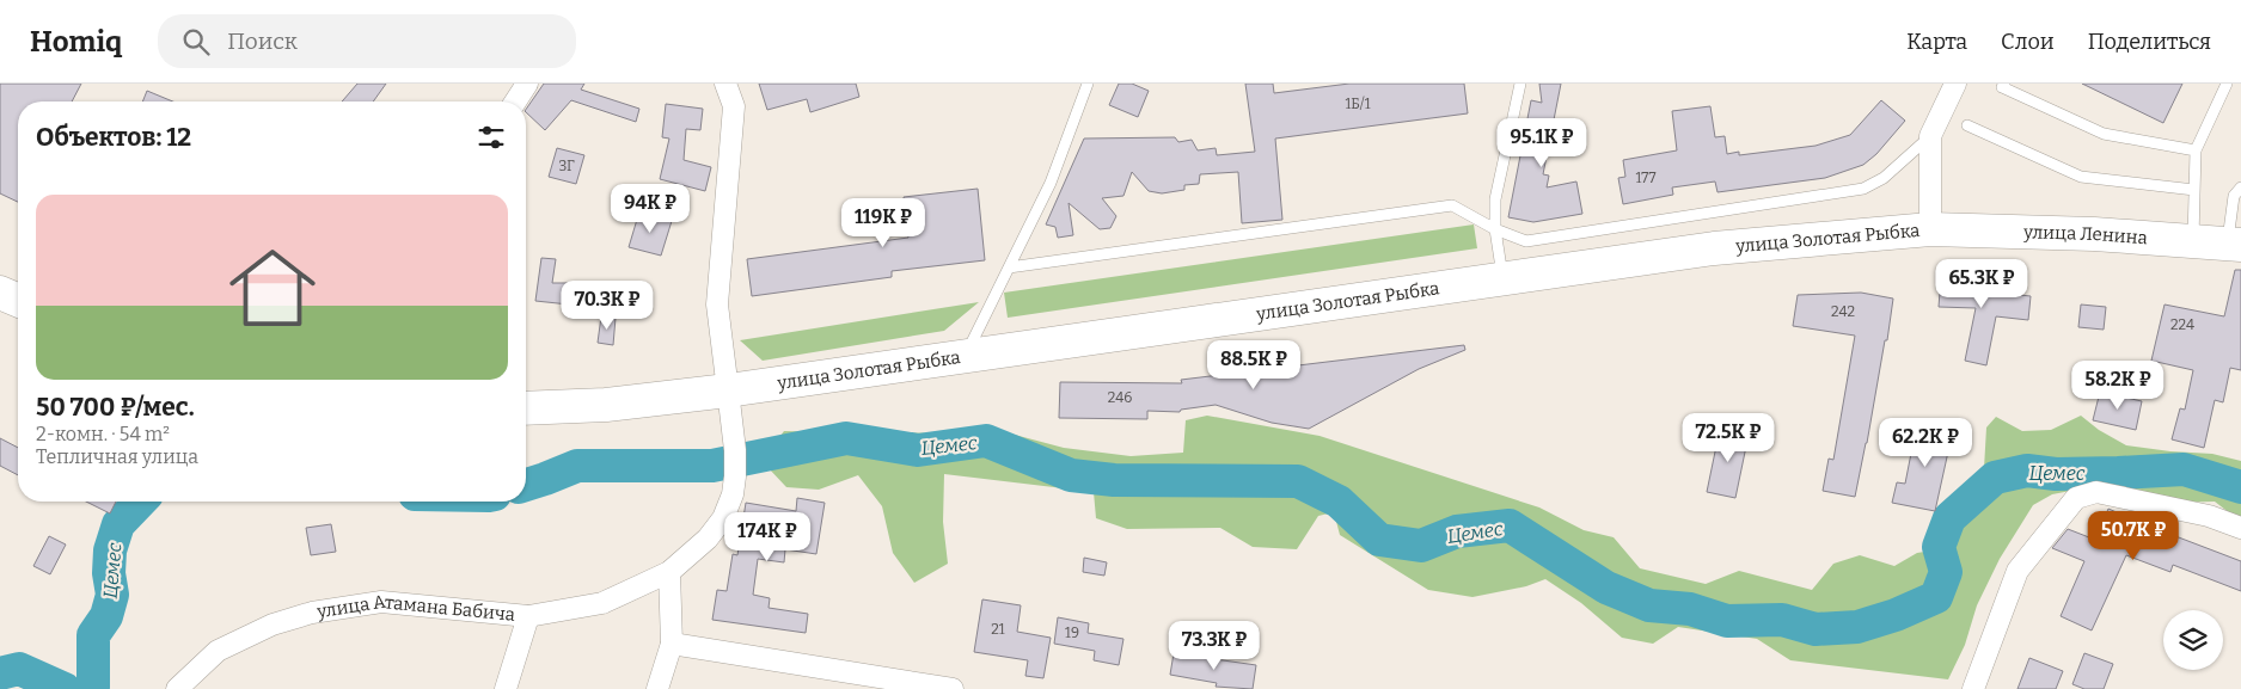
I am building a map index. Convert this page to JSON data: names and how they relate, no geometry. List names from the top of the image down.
{
  "streets": {
    "highway": ["улица Ленина", "улица Золотая Рыбка"],
    "street": ["улица Атамана Бабича"]
  },
  "crossings": [
    ["улица Ленина", "улица Золотая Рыбка"],
    ["улица Золотая Рыбка", "улица Атамана Бабича"]
  ],
  "water": ["Цемес"],
  "house_numbers": [
    "1Б/1",
    "3Г",
    "177",
    "242",
    "224",
    "246",
    "21",
    "19"
  ],
  "page": {
    "header": "Homiq",
    "search": "Поиск",
    "nav": ["Карта", "Слои", "Поделиться"],
    "heading": "Объектов: 12",
    "price": [
      "95.1K ₽",
      "94K ₽",
      "119K ₽",
      "65.3K ₽",
      "70.3K ₽",
      "88.5K ₽",
      "58.2K ₽",
      "72.5K ₽",
      "62.2K ₽",
      "50.7K ₽",
      "174K ₽",
      "73.3K ₽"
    ],
    "list": [
      {
        "name": "50 700 ₽/мес.",
        "note": "2-комн. · 54 m² · Тепличная улица"
      }
    ]
  }
}
